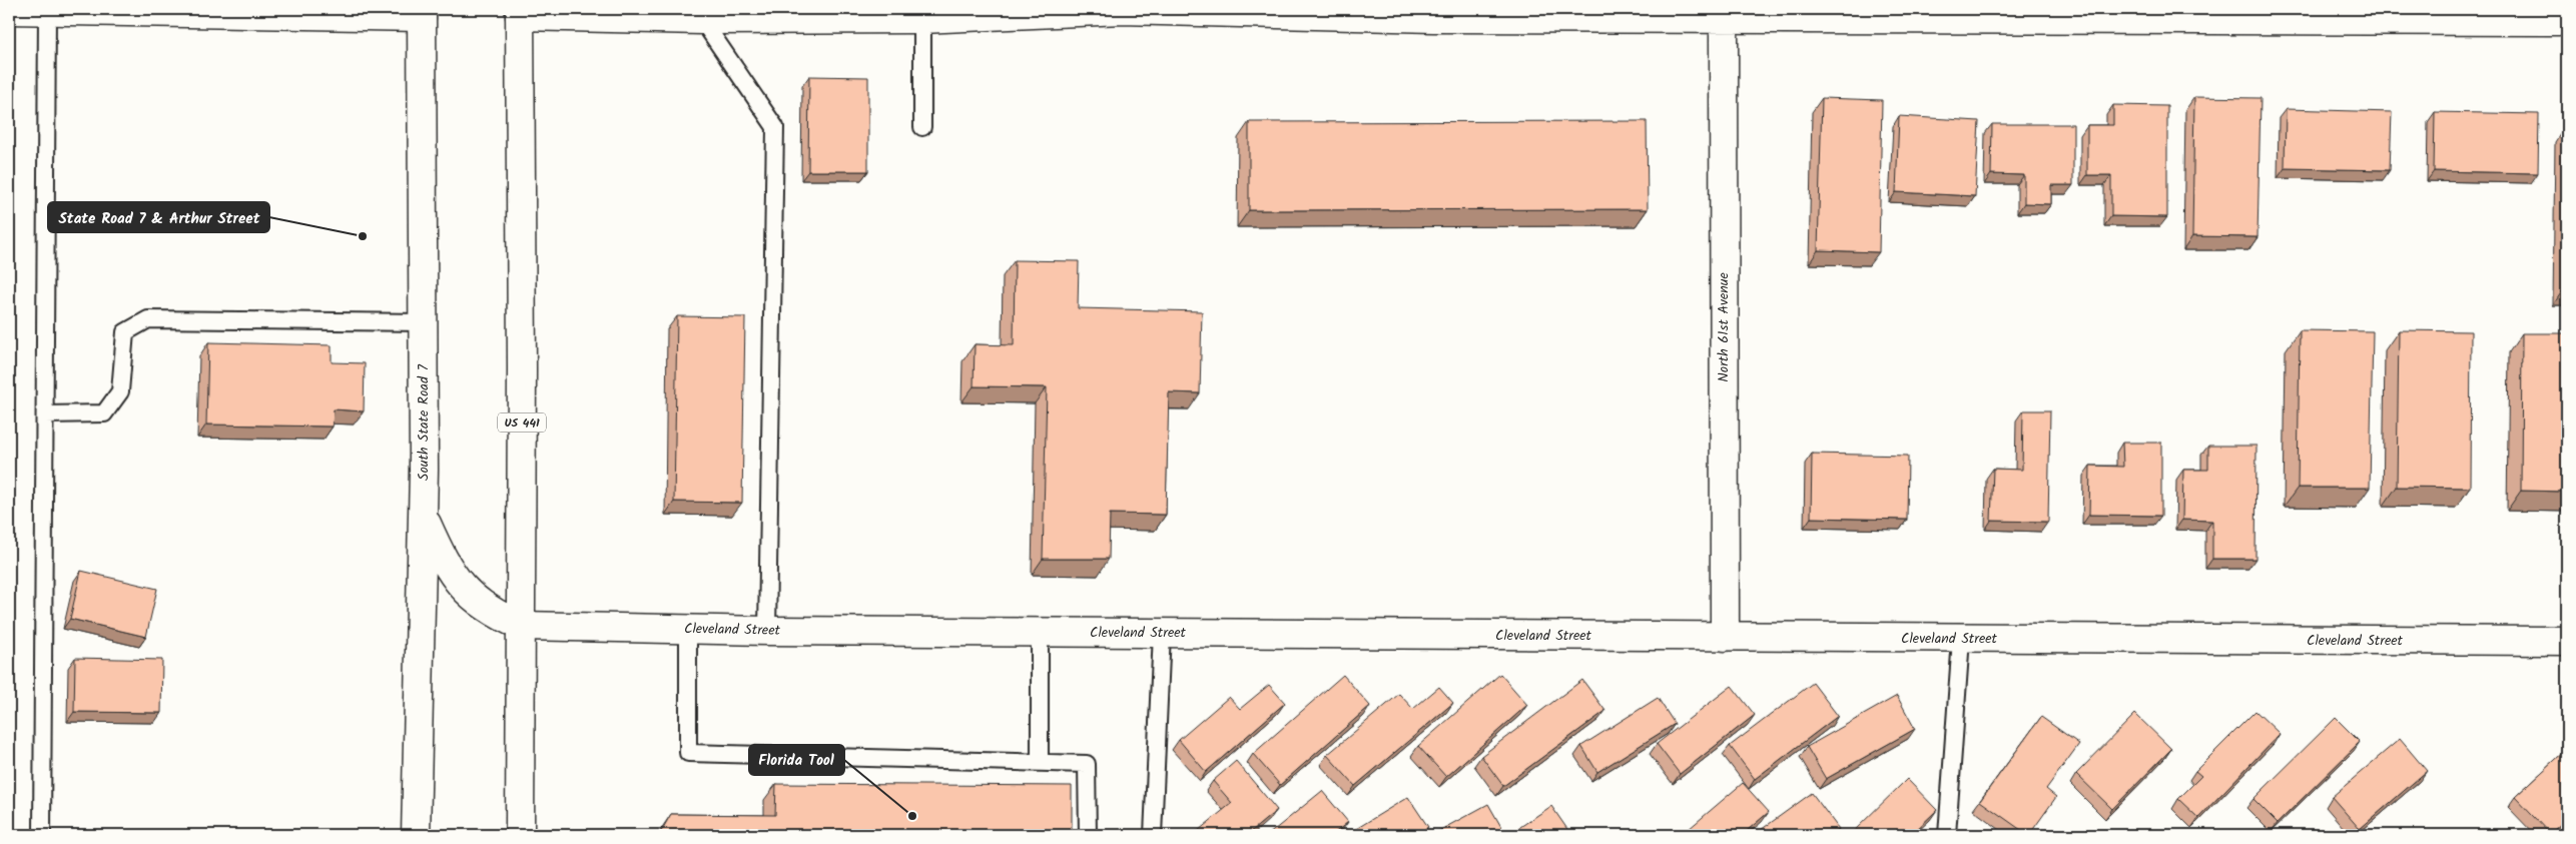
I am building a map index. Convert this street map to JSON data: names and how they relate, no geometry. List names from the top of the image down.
{
  "streets": {
    "street": [
      "North 61st Avenue",
      "South State Road 7",
      "US 441",
      "Cleveland Street"
    ]
  },
  "crossings": [
    ["North 61st Avenue", "Cleveland Street"],
    ["US 441", "Cleveland Street"]
  ],
  "places": ["State Road 7 & Arthur Street", "Florida Tool"]
}
